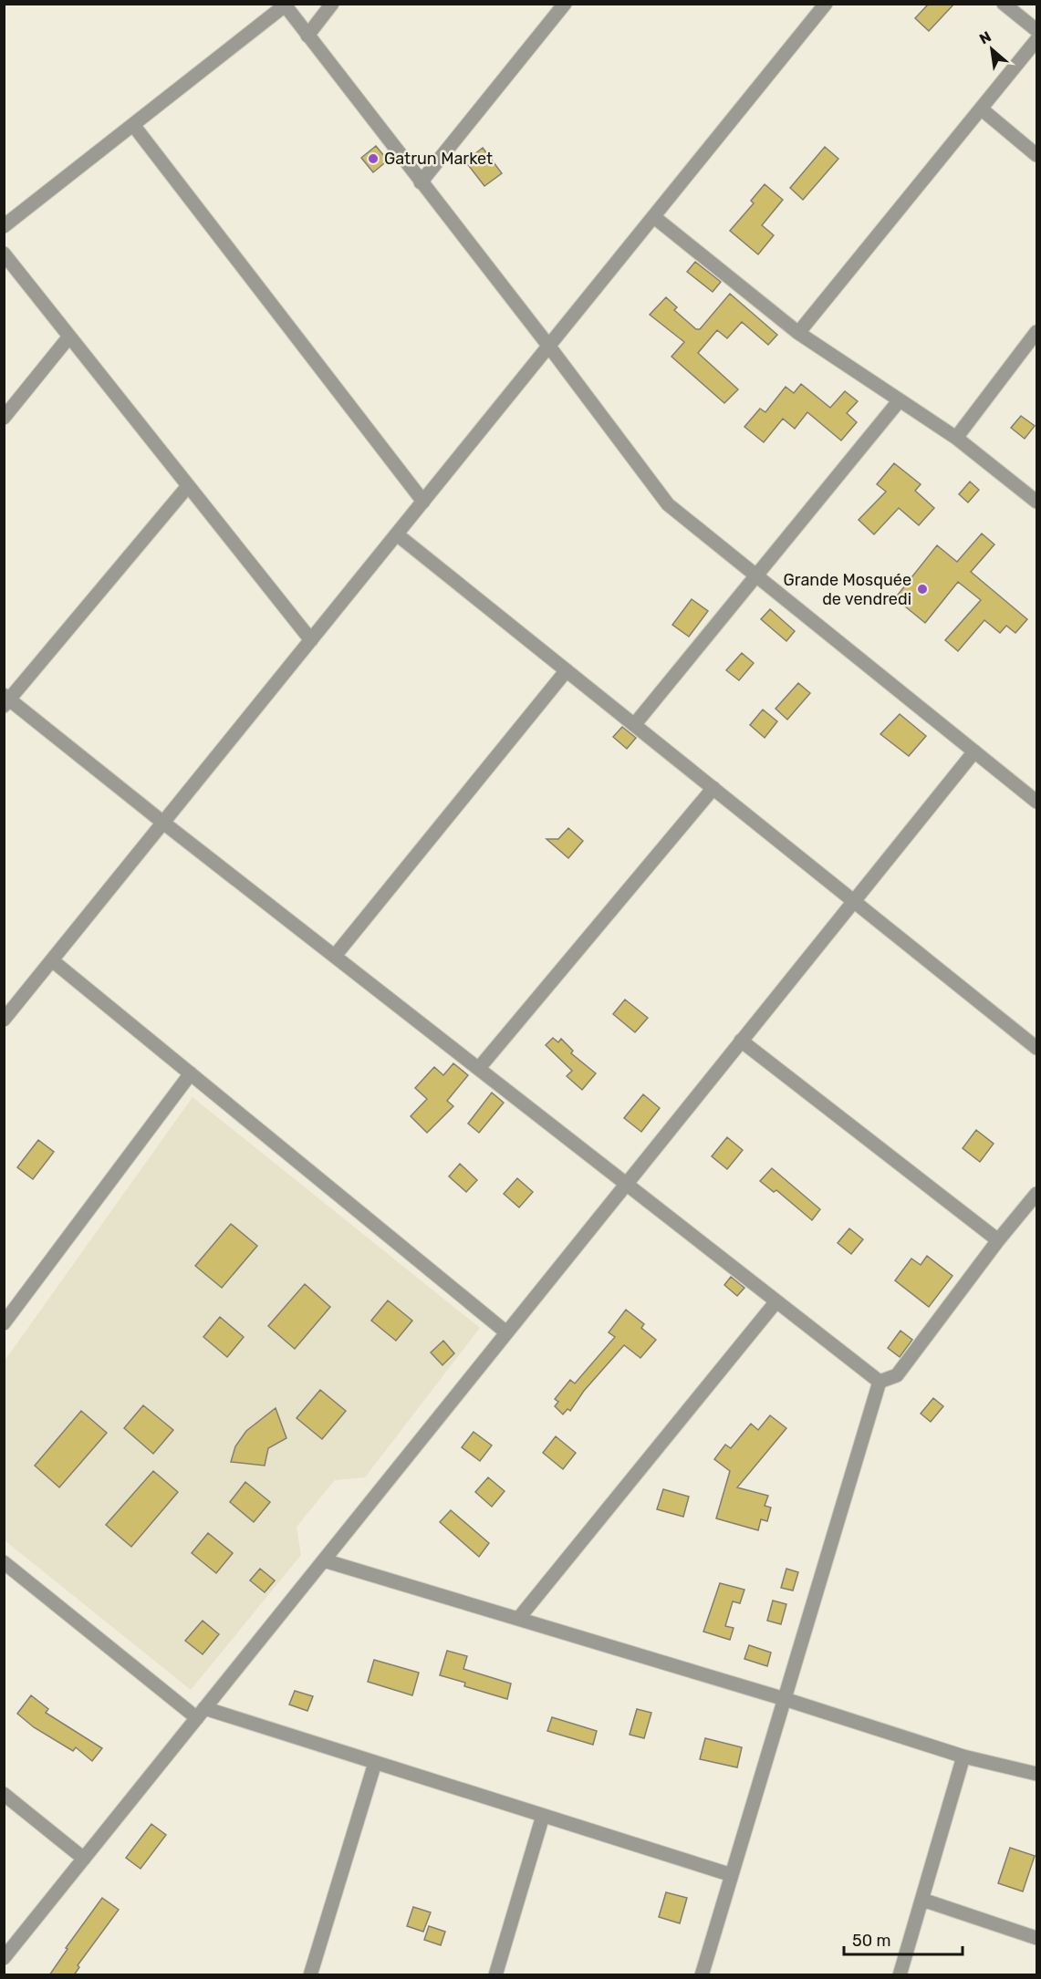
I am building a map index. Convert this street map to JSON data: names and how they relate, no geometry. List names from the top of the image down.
{
  "places": ["Gatrun Market", "Grande Mosquée de vendredi"],
  "scale_bar": "50 m",
  "north": "top left"
}
